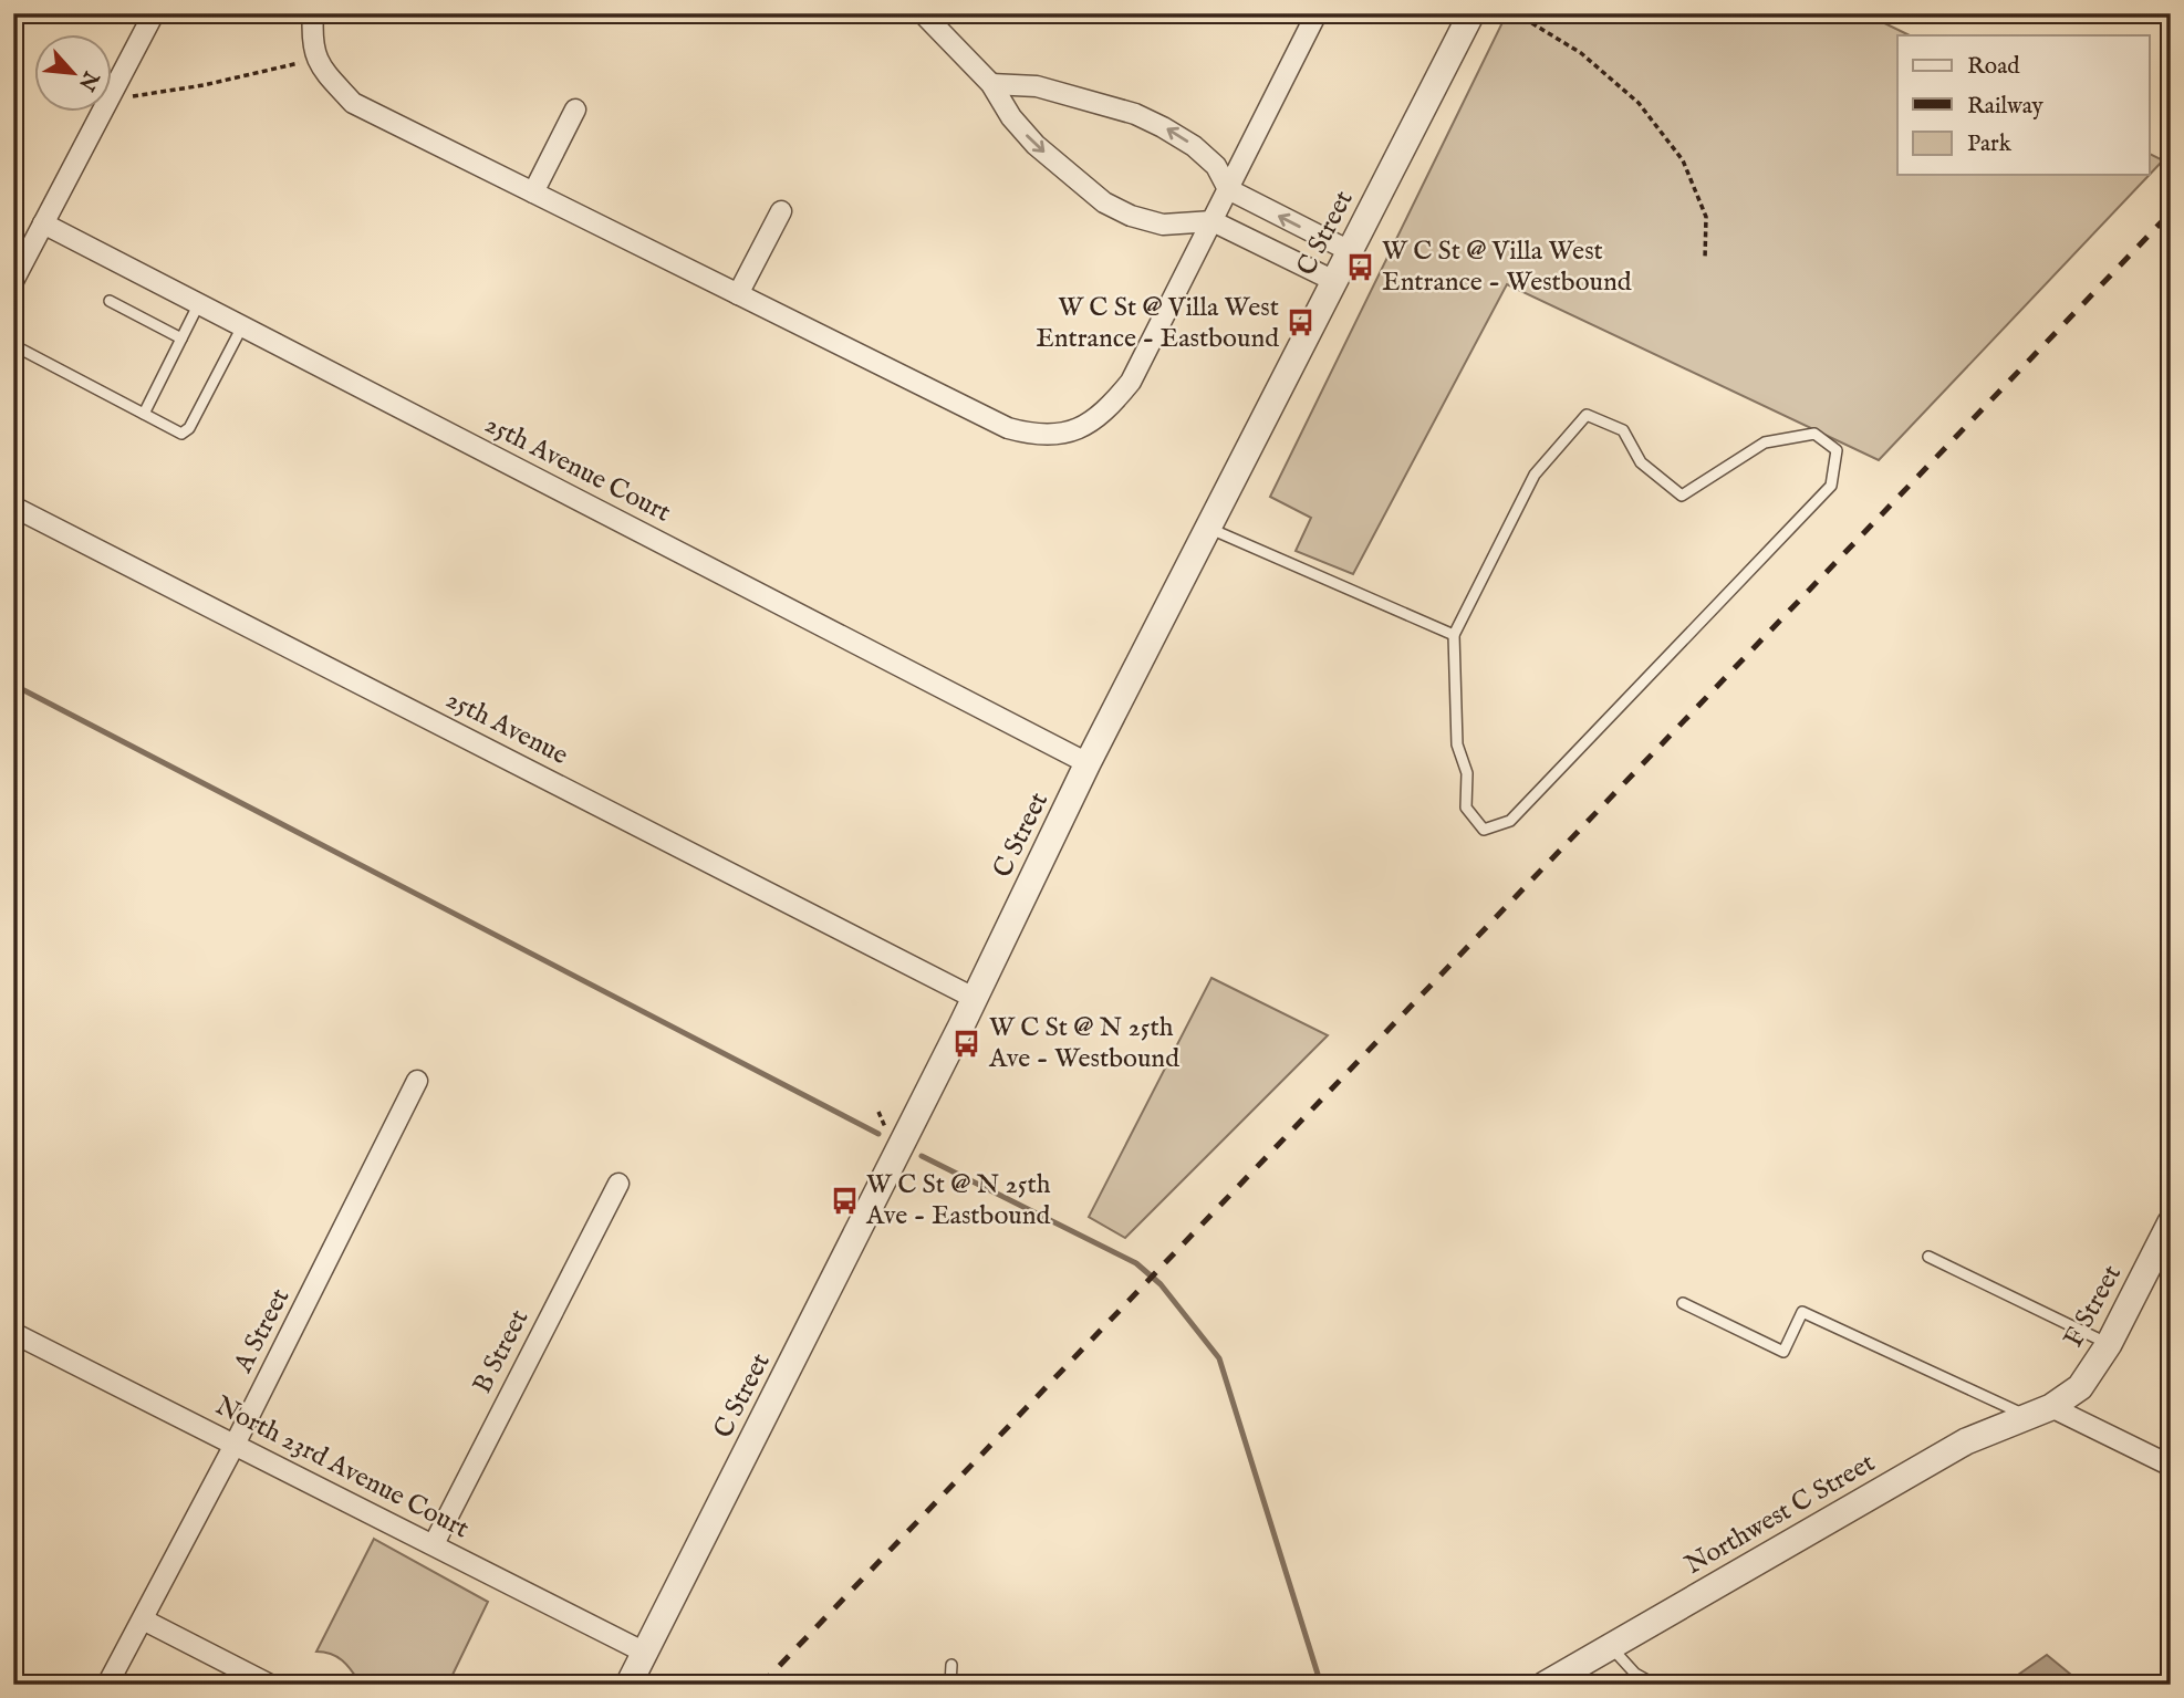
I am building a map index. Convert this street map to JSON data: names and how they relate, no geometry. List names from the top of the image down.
{
  "streets": {
    "street": [
      "C Street",
      "25th Avenue Court",
      "25th Avenue",
      "F Street",
      "A Street",
      "B Street",
      "North 23rd Avenue Court",
      "Northwest C Street"
    ]
  },
  "crossings": [
    ["C Street", "25th Avenue Court"],
    ["C Street", "25th Avenue"],
    ["C Street", "North 23rd Avenue Court"],
    ["F Street", "Northwest C Street"],
    ["A Street", "North 23rd Avenue Court"],
    ["B Street", "North 23rd Avenue Court"]
  ],
  "places": {
    "bus stop": [
      "W C St @ Villa West Entrance - Westbound",
      "W C St @ Villa West Entrance - Eastbound",
      "W C St @ N 25th Ave - Westbound",
      "W C St @ N 25th Ave - Eastbound"
    ]
  },
  "legend": ["Road", "Railway", "Park"],
  "north": "bottom right"
}
